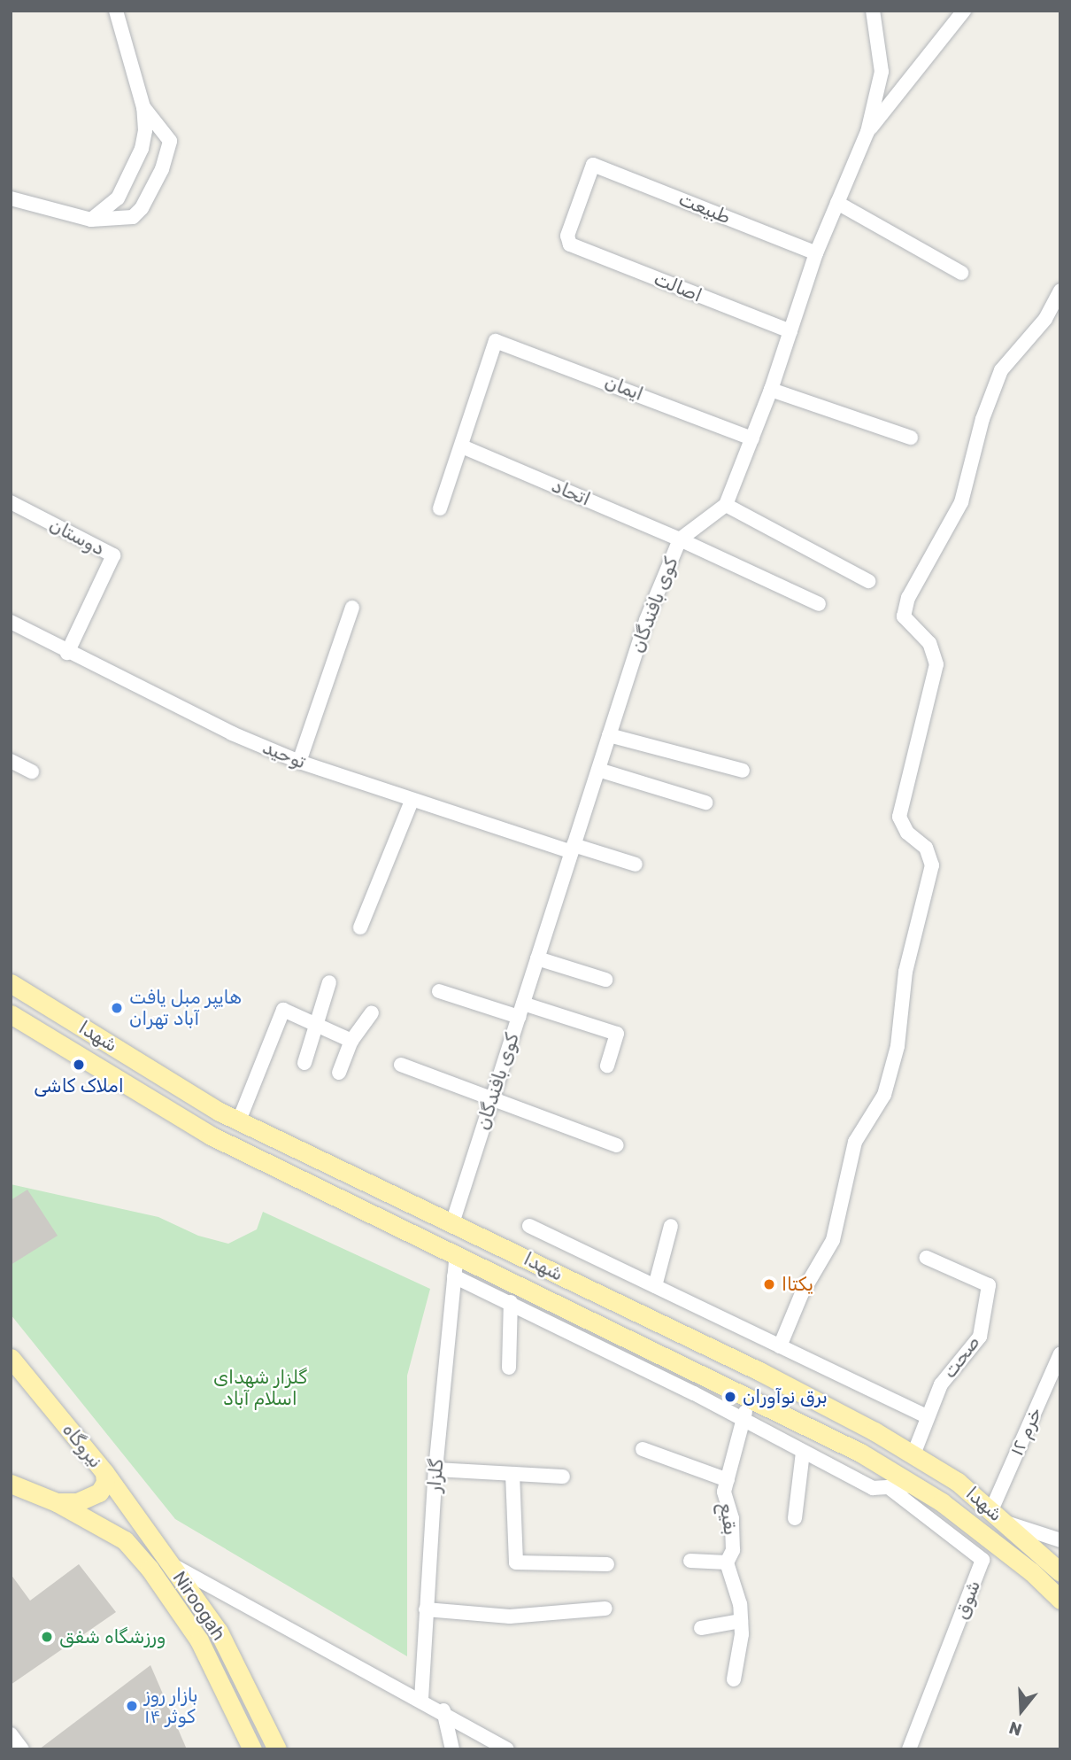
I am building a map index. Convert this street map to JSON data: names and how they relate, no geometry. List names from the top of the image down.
{
  "streets": {
    "main road": ["شهدا", "نیروگاه", "Niroogah"],
    "street": [
      "طبیعت",
      "اصالت",
      "ایمان",
      "اتحاد",
      "دوستان",
      "کوی بافندگان",
      "توحید",
      "صحت",
      "خرم ۱۲",
      "گلزار",
      "بقیع",
      "شوق"
    ]
  },
  "crossings": [
    ["طبیعت", "اصالت"],
    ["ایمان", "اتحاد"],
    ["اتحاد", "کوی بافندگان"],
    ["دوستان", "توحید"],
    ["کوی بافندگان", "توحید"],
    ["کوی بافندگان", "شهدا"],
    ["شهدا", "صحت"],
    ["شهدا", "خرم ۱۲"],
    ["شهدا", "گلزار"],
    ["شهدا", "بقیع"],
    ["نیروگاه", "Niroogah"]
  ],
  "parks": ["گلزار شهدای اسلام آباد"],
  "places": [
    "هایپر مبل یافت آباد تهران",
    "املاک کاشی",
    "یکتاا",
    "برق نوآوران",
    "ورزشگاه شفق",
    "بازار روز کوثر ۱۴"
  ],
  "north": "bottom"
}
